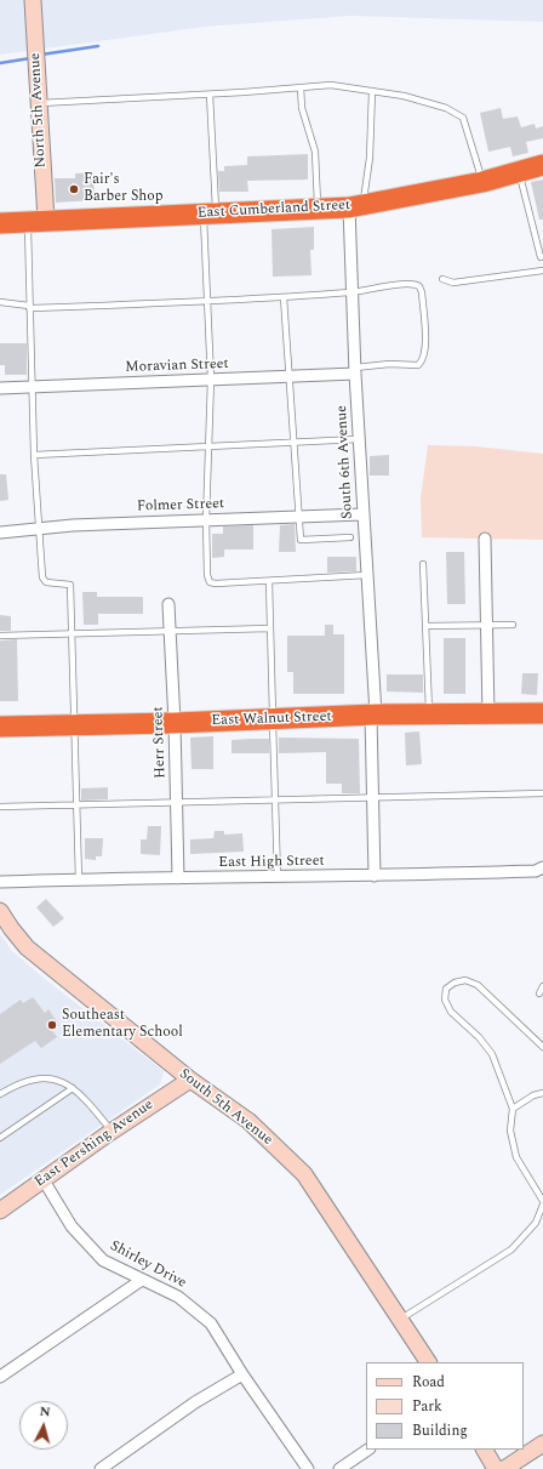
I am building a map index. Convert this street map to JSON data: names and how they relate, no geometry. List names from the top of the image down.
{
  "streets": {
    "highway": ["East Cumberland Street", "East Walnut Street"],
    "main road": ["North 5th Avenue", "South 5th Avenue", "East Pershing Avenue"],
    "street": [
      "Moravian Street",
      "South 6th Avenue",
      "Folmer Street",
      "Herr Street",
      "East High Street",
      "Shirley Drive"
    ]
  },
  "crossings": [
    ["North 5th Avenue", "East Cumberland Street"],
    ["East Cumberland Street", "South 6th Avenue"],
    ["Moravian Street", "South 6th Avenue"],
    ["South 6th Avenue", "Folmer Street"],
    ["South 6th Avenue", "East Walnut Street"],
    ["South 6th Avenue", "East High Street"],
    ["East Walnut Street", "Herr Street"],
    ["Herr Street", "East High Street"],
    ["South 5th Avenue", "East Pershing Avenue"],
    ["East Pershing Avenue", "Shirley Drive"]
  ],
  "places": ["Fair's Barber Shop", "Southeast Elementary School"],
  "legend": ["Road", "Park", "Building"],
  "north": "top"
}
